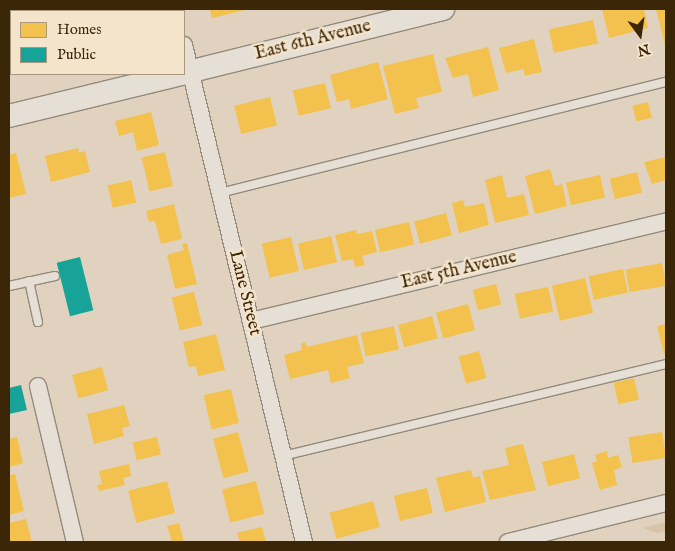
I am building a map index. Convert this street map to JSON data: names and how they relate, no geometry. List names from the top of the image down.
{
  "streets": {
    "street": ["East 6th Avenue", "East 5th Avenue", "Lane Street"]
  },
  "crossings": [
    ["East 6th Avenue", "Lane Street"],
    ["East 5th Avenue", "Lane Street"]
  ],
  "legend": ["Homes", "Public"],
  "north": "bottom"
}
